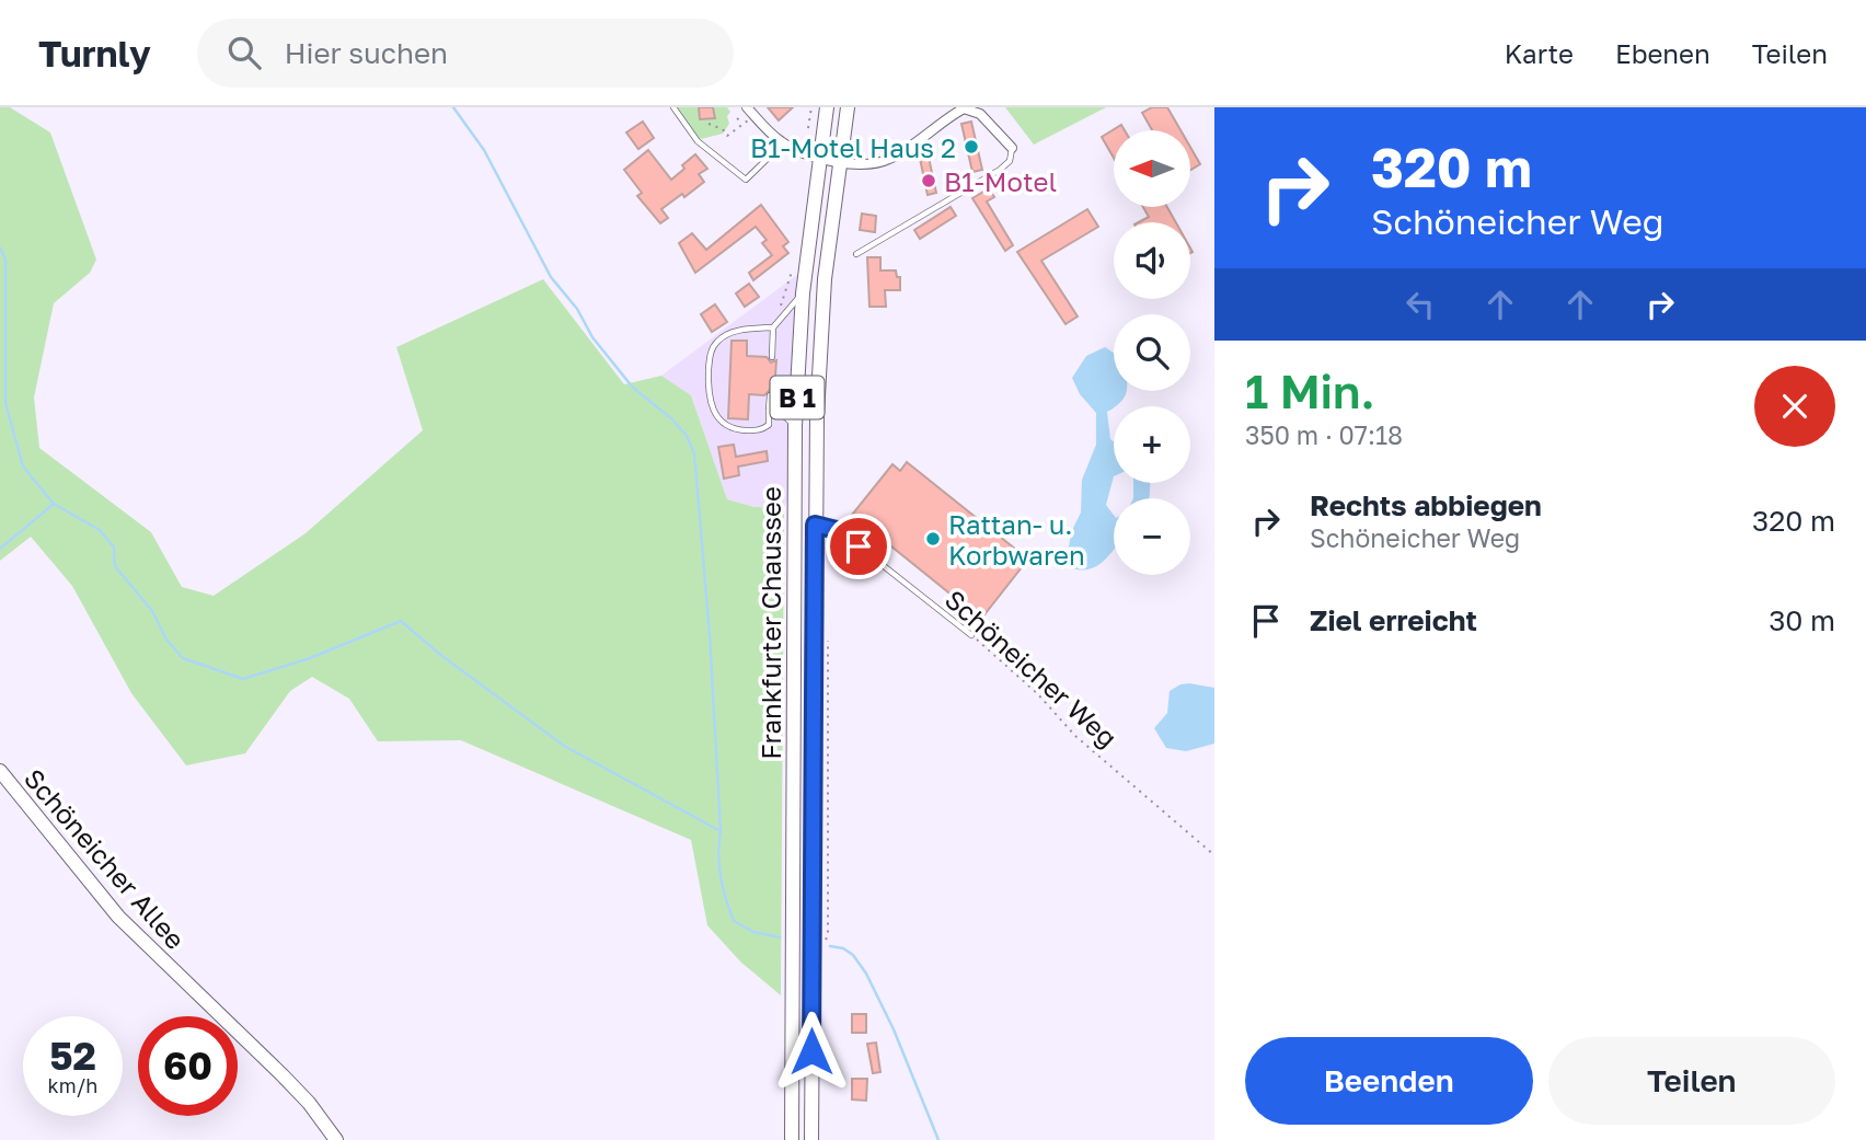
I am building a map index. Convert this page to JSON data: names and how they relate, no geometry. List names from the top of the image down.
{
  "streets": {
    "main road": ["B 1", "Frankfurter Chaussee", "Schöneicher Allee"],
    "lane": ["Schöneicher Weg"]
  },
  "crossings": [
    ["Frankfurter Chaussee", "Schöneicher Weg"]
  ],
  "places": ["B1-Motel Haus 2", "B1-Motel", "Rattan- u. Korbwaren"],
  "north": "left",
  "page": {
    "header": "Turnly",
    "search": "Hier suchen",
    "nav": ["Karte", "Ebenen", "Teilen"],
    "turn": ["320 m", "Schöneicher Weg"],
    "map_buttons": ["+", "−"],
    "heading": ["1 Min.", "350 m · 07:18"],
    "list": [
      {
        "name": "Rechts abbiegen",
        "note": "Schöneicher Weg",
        "value": "320 m"
      },
      {
        "name": "Ziel erreicht",
        "value": "30 m"
      }
    ],
    "speed": "52 km/h",
    "limit": "60",
    "buttons": ["Beenden", "Teilen"]
  }
}
